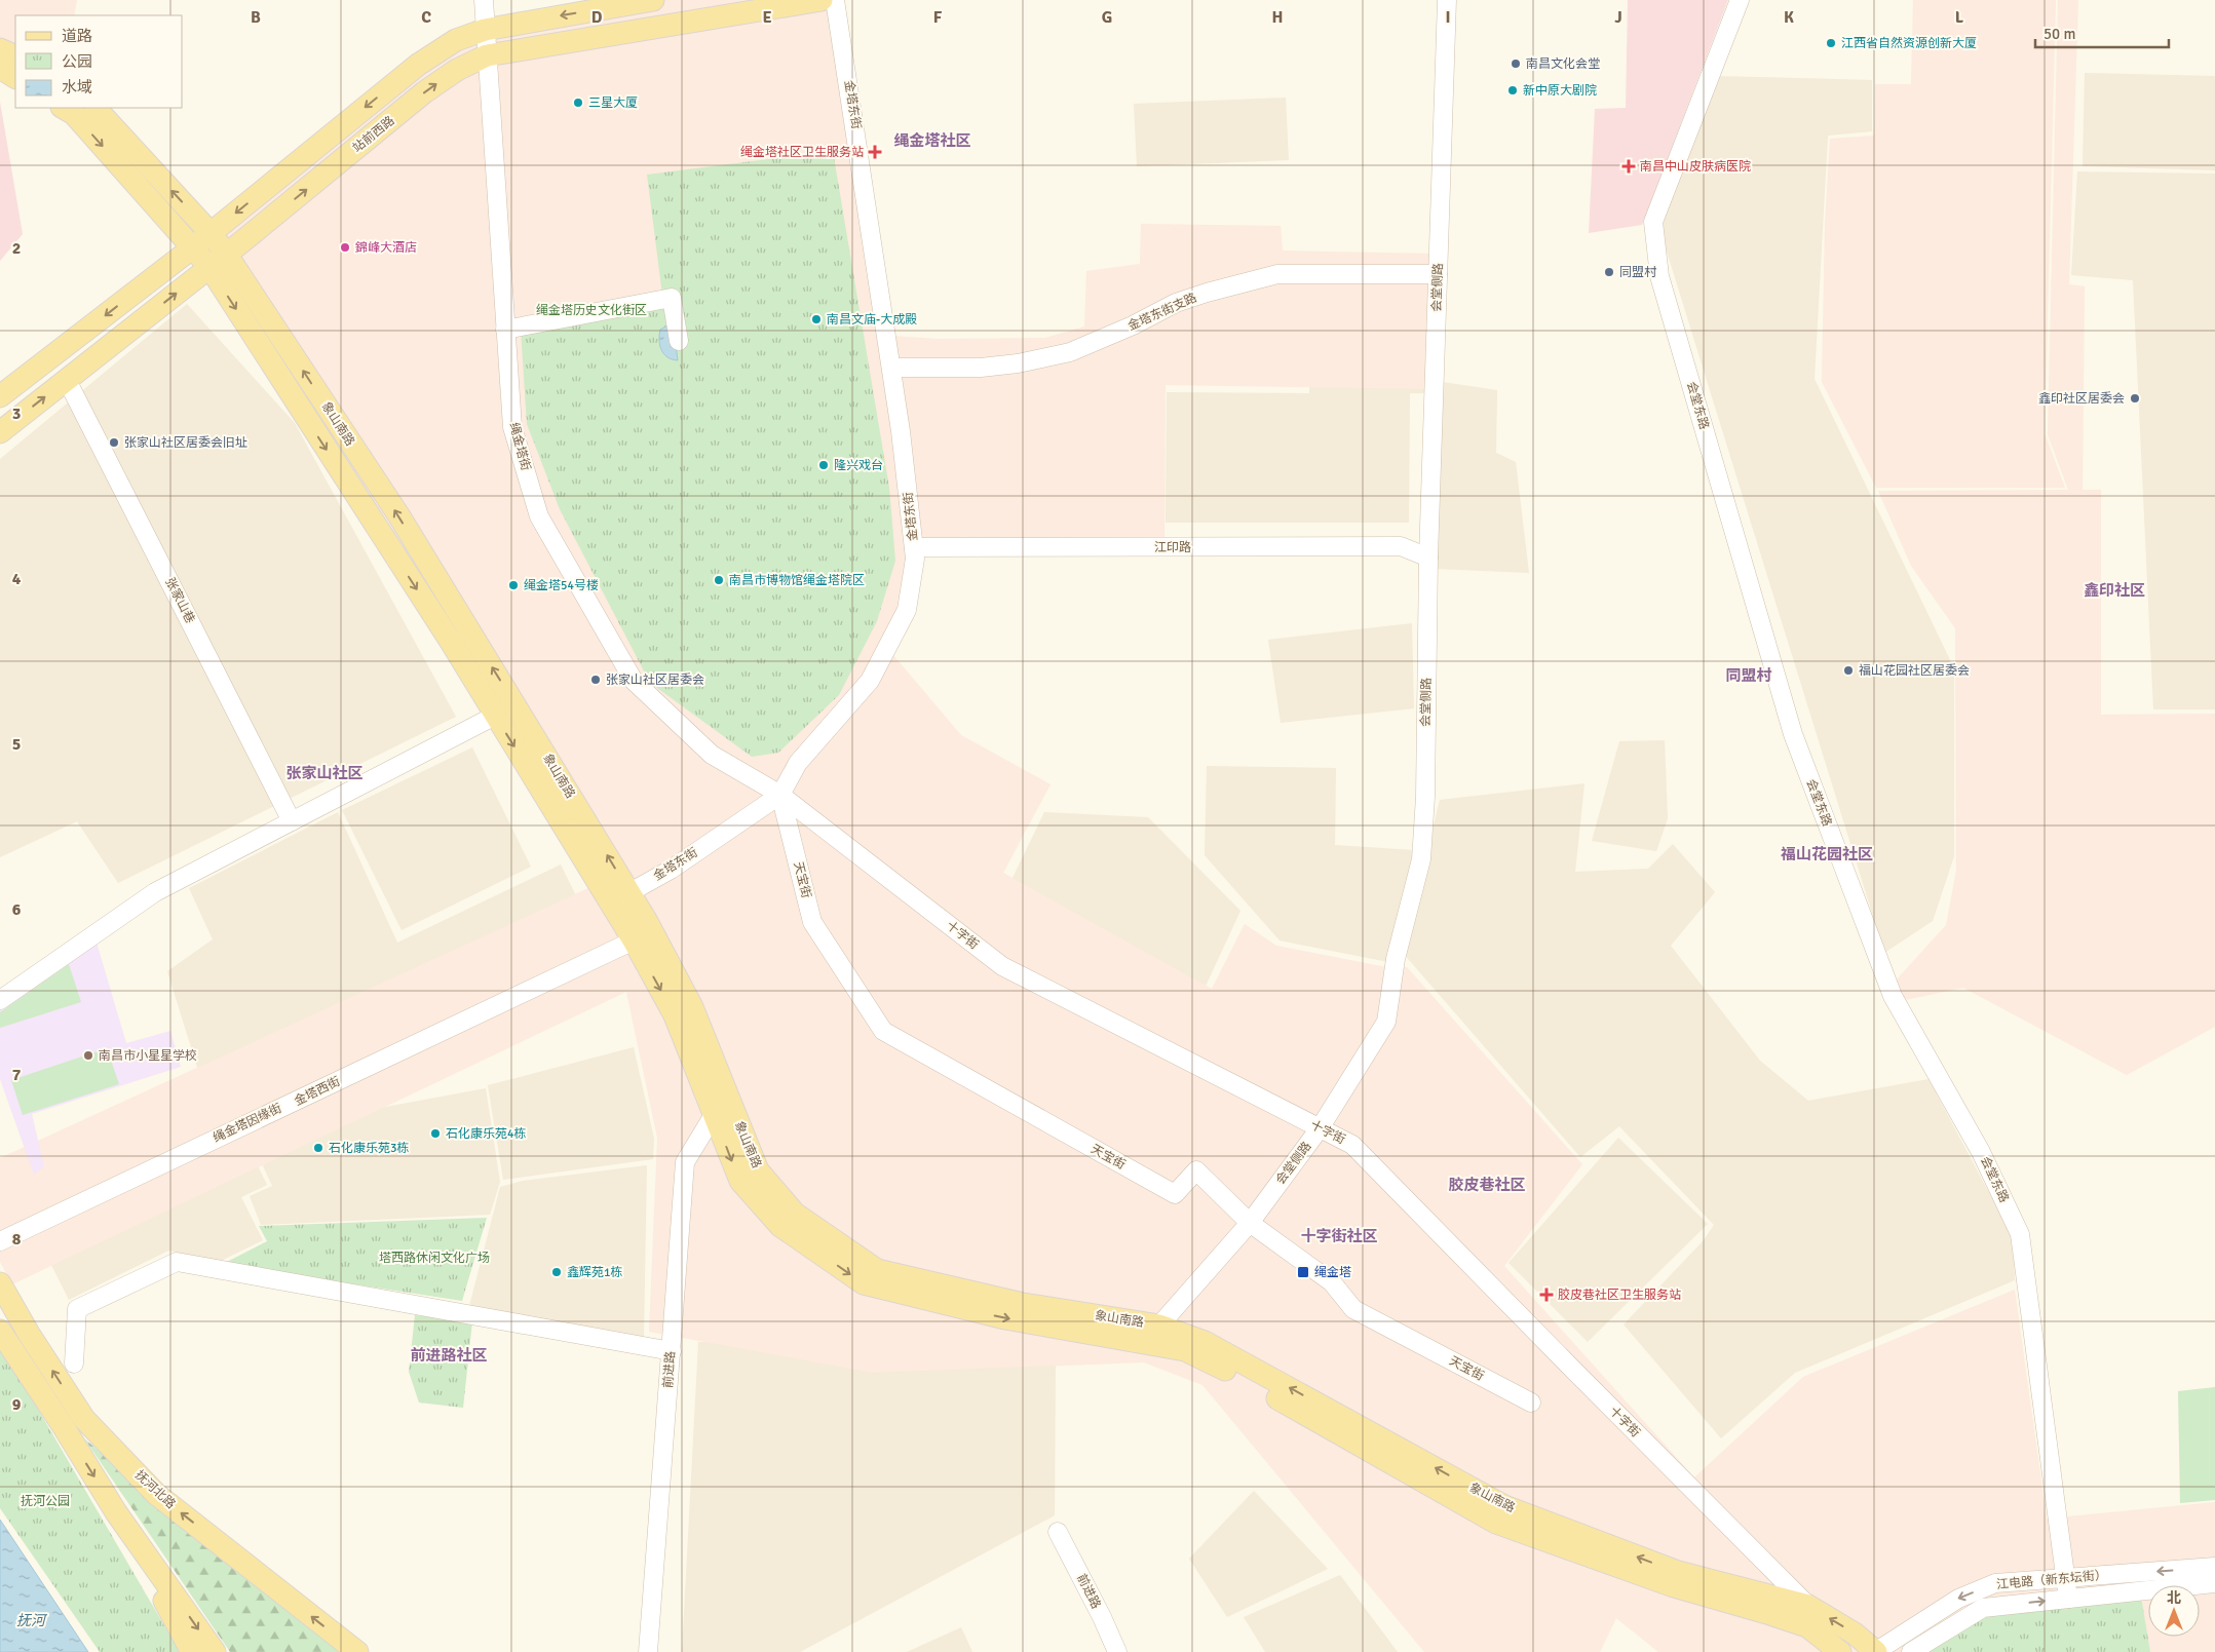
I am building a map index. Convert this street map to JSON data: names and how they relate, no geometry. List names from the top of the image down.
{
  "streets": {
    "main road": ["站前西路", "象山南路", "抚河北路"],
    "street": [
      "金塔东街",
      "会堂侧路",
      "金塔东街支路",
      "会堂东路",
      "绳金塔街",
      "江印路",
      "张家山巷",
      "天宝街",
      "十字街",
      "金塔西街",
      "前进路",
      "江电路（新东坛街）"
    ]
  },
  "crossings": [
    ["金塔东街", "金塔东街支路"],
    ["金塔东街", "象山南路"],
    ["金塔东街", "绳金塔街"],
    ["金塔东街", "江印路"],
    ["金塔东街", "天宝街"],
    ["金塔东街", "十字街"],
    ["站前西路", "象山南路"],
    ["站前西路", "绳金塔街"],
    ["站前西路", "张家山巷"],
    ["会堂侧路", "金塔东街支路"],
    ["会堂侧路", "象山南路"],
    ["会堂侧路", "江印路"],
    ["会堂侧路", "天宝街"],
    ["会堂侧路", "十字街"],
    ["会堂东路", "江电路（新东坛街）"],
    ["象山南路", "十字街"],
    ["象山南路", "金塔西街"],
    ["象山南路", "前进路"],
    ["象山南路", "江电路（新东坛街）"],
    ["绳金塔街", "天宝街"],
    ["绳金塔街", "十字街"],
    ["天宝街", "十字街"]
  ],
  "districts": [
    "绳金塔社区",
    "鑫印社区",
    "同盟村",
    "张家山社区",
    "福山花园社区",
    "胶皮巷社区",
    "十字街社区",
    "前进路社区"
  ],
  "water": ["抚河"],
  "parks": ["绳金塔历史文化街区", "塔西路休闲文化广场", "抚河公园"],
  "places": {
    "other": [
      "江西省自然资源创新大厦",
      "南昌文化会堂",
      "新中原大剧院",
      "三星大厦",
      "錦峰大酒店",
      "同盟村",
      "南昌文庙-大成殿",
      "鑫印社区居委会",
      "张家山社区居委会旧址",
      "隆兴戏台",
      "南昌市博物馆绳金塔院区",
      "绳金塔54号楼",
      "福山花园社区居委会",
      "张家山社区居委会",
      "南昌市小星星学校",
      "石化康乐苑4栋",
      "石化康乐苑3栋",
      "鑫辉苑1栋"
    ],
    "health": ["绳金塔社区卫生服务站", "南昌中山皮肤病医院", "胶皮巷社区卫生服务站"],
    "transit": ["绳金塔"]
  },
  "legend": ["道路", "公园", "水域"],
  "scale_bar": "50 m",
  "north": "top",
  "grid": {
    "columns": [
      "B",
      "C",
      "D",
      "E",
      "F",
      "G",
      "H",
      "I",
      "J",
      "K",
      "L"
    ],
    "rows": [
      "2",
      "3",
      "4",
      "5",
      "6",
      "7",
      "8",
      "9"
    ]
  }
}
